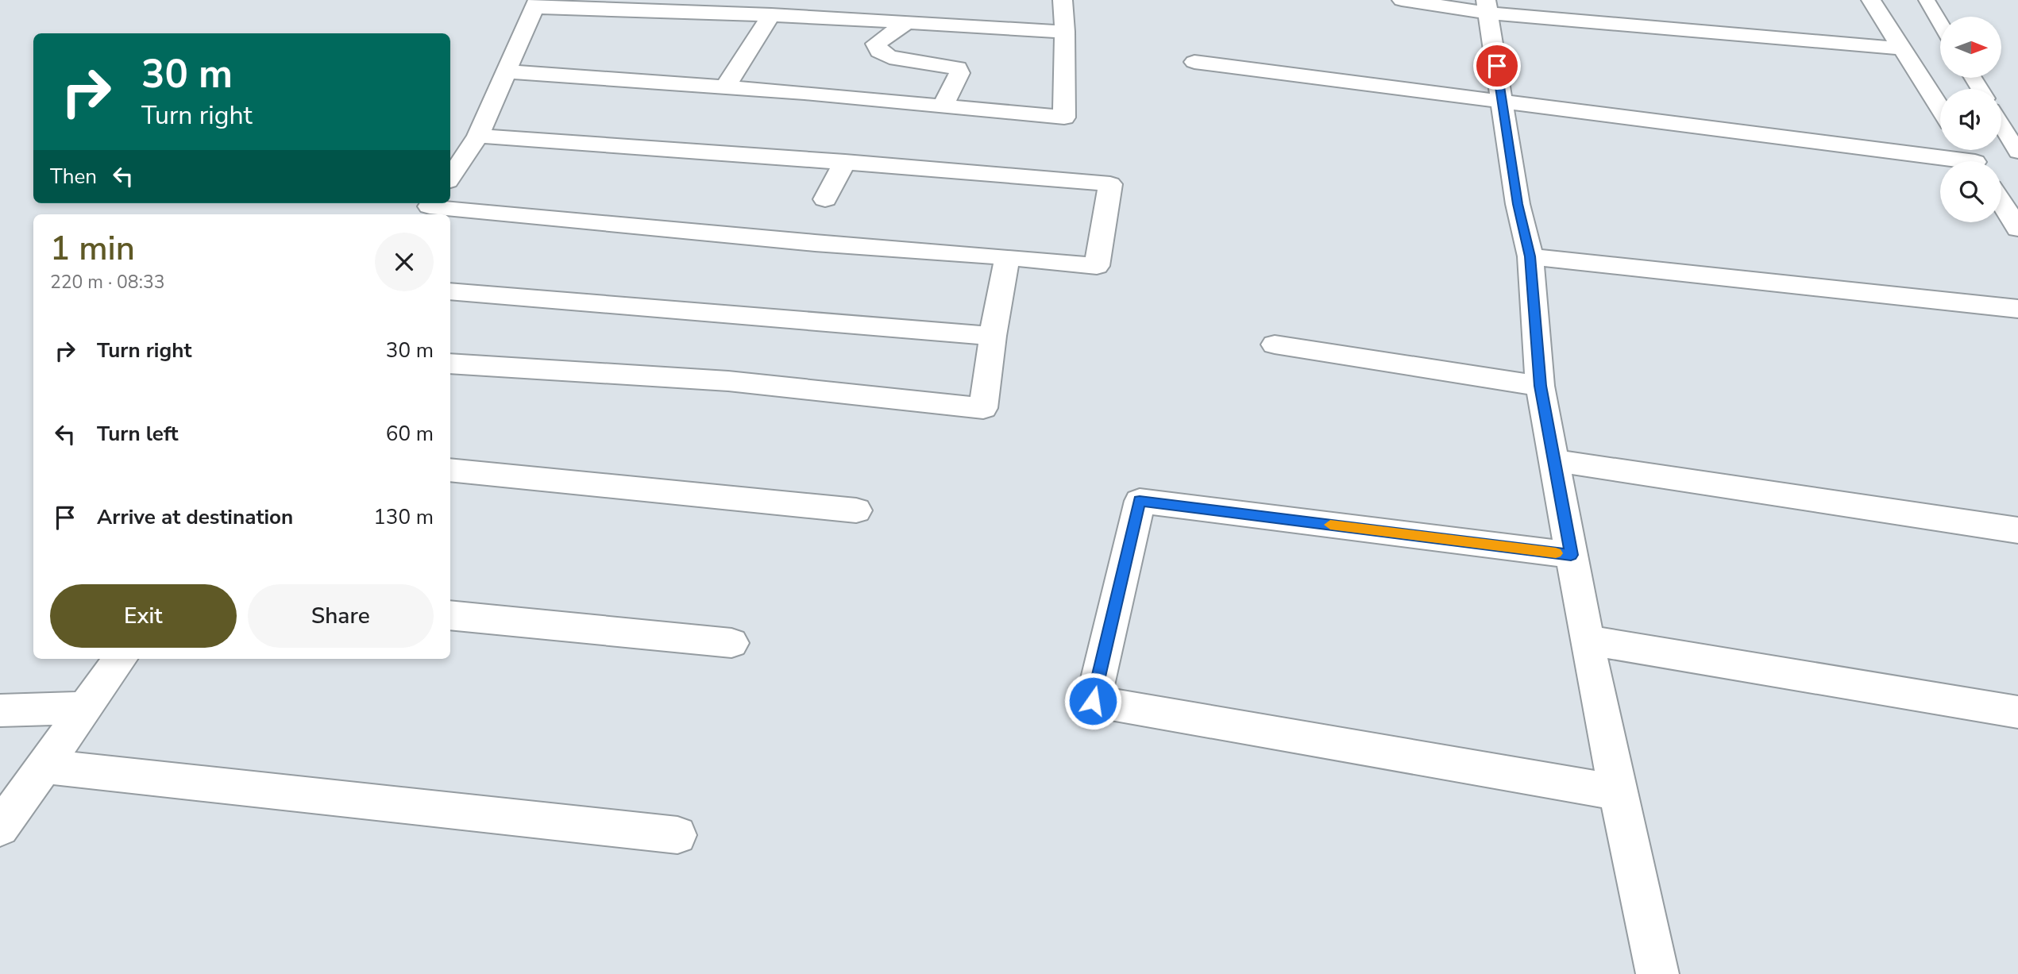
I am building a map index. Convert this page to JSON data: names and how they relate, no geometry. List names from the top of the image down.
{
  "north": "right",
  "page": {
    "turn": ["30 m", "Turn right"],
    "then": "Then",
    "heading": ["1 min", "220 m · 08:33"],
    "list": [
      {
        "name": "Turn right",
        "value": "30 m"
      },
      {
        "name": "Turn left",
        "value": "60 m"
      },
      {
        "name": "Arrive at destination",
        "value": "130 m"
      }
    ],
    "buttons": ["Exit", "Share"]
  }
}
